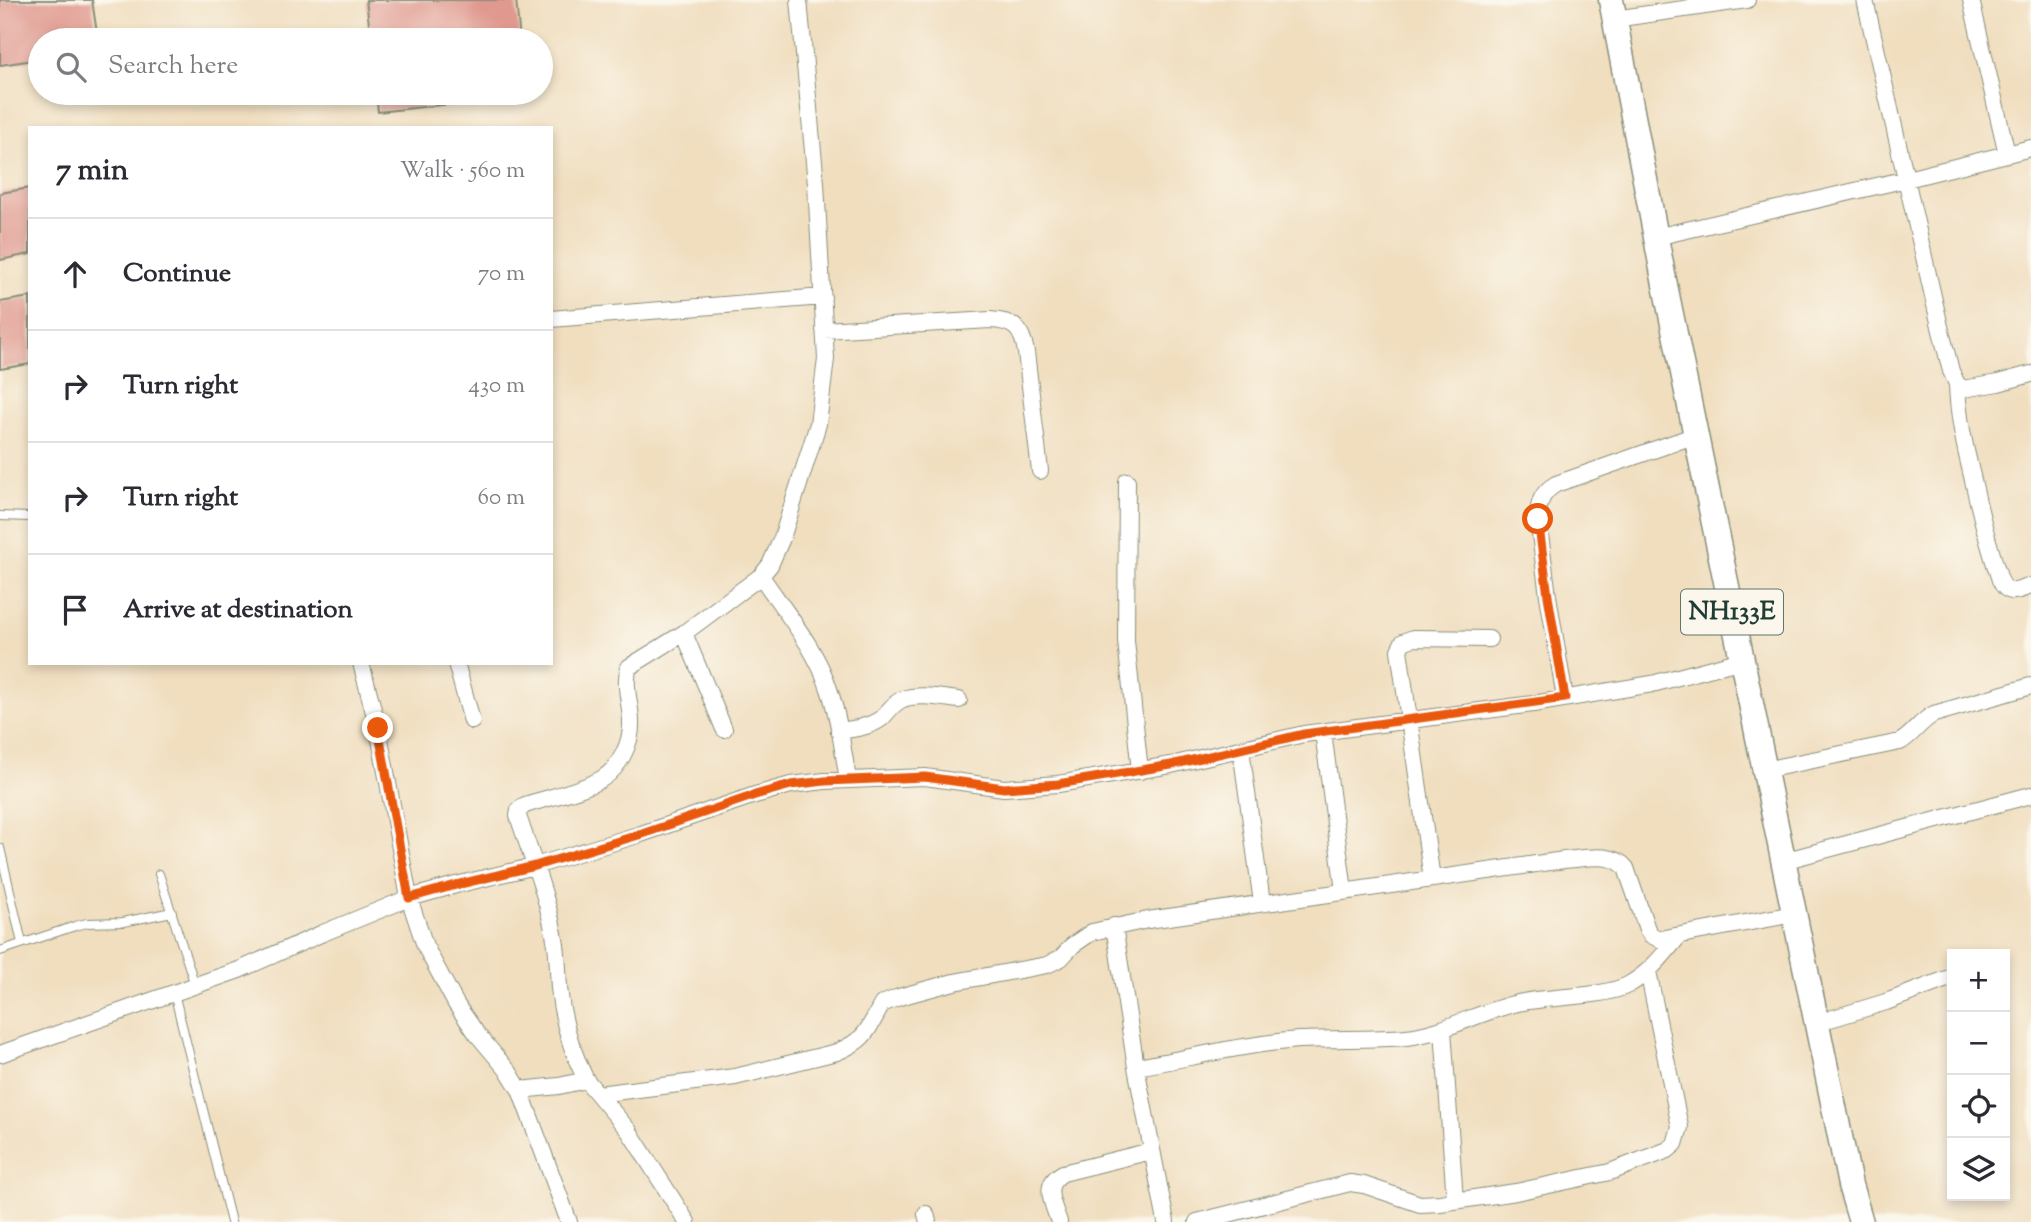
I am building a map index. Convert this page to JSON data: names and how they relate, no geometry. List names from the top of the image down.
{
  "streets": {
    "main road": ["NH133E"]
  },
  "page": {
    "search": "Search here",
    "heading": ["7 min", "Walk · 560 m"],
    "list": [
      ["Continue", "70 m"],
      ["Turn right", "430 m"],
      ["Turn right", "60 m"],
      "Arrive at destination"
    ],
    "map_buttons": ["+", "−"]
  }
}
